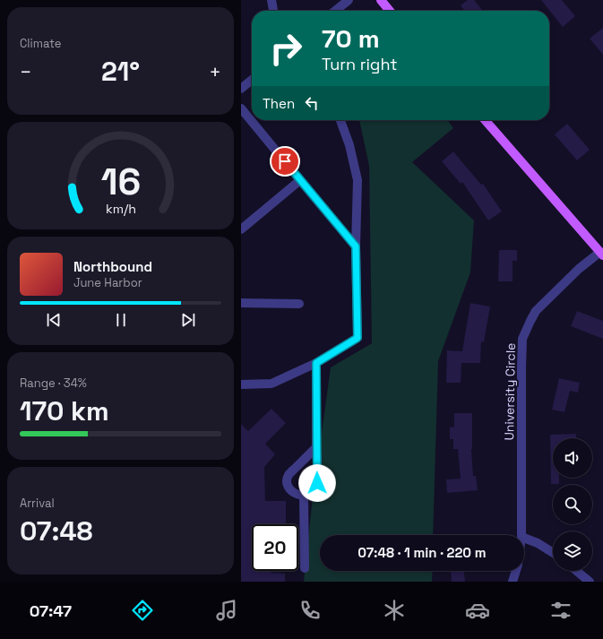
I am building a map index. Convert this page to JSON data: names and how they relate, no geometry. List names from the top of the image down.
{
  "streets": {
    "street": ["University Circle"]
  },
  "page": {
    "tile": [
      "Climate",
      ["Range · 34%", "170 km"],
      ["Arrival", "07:48"]
    ],
    "turn": ["70 m", "Turn right"],
    "heat": ["−", "21°", "+"],
    "then": "Then",
    "song": ["Northbound", "June Harbor"],
    "limit": "20",
    "trip": "07:48 · 1 min · 220 m",
    "tabs": "07:47",
    "gauge": ["16", "km/h"]
  }
}
